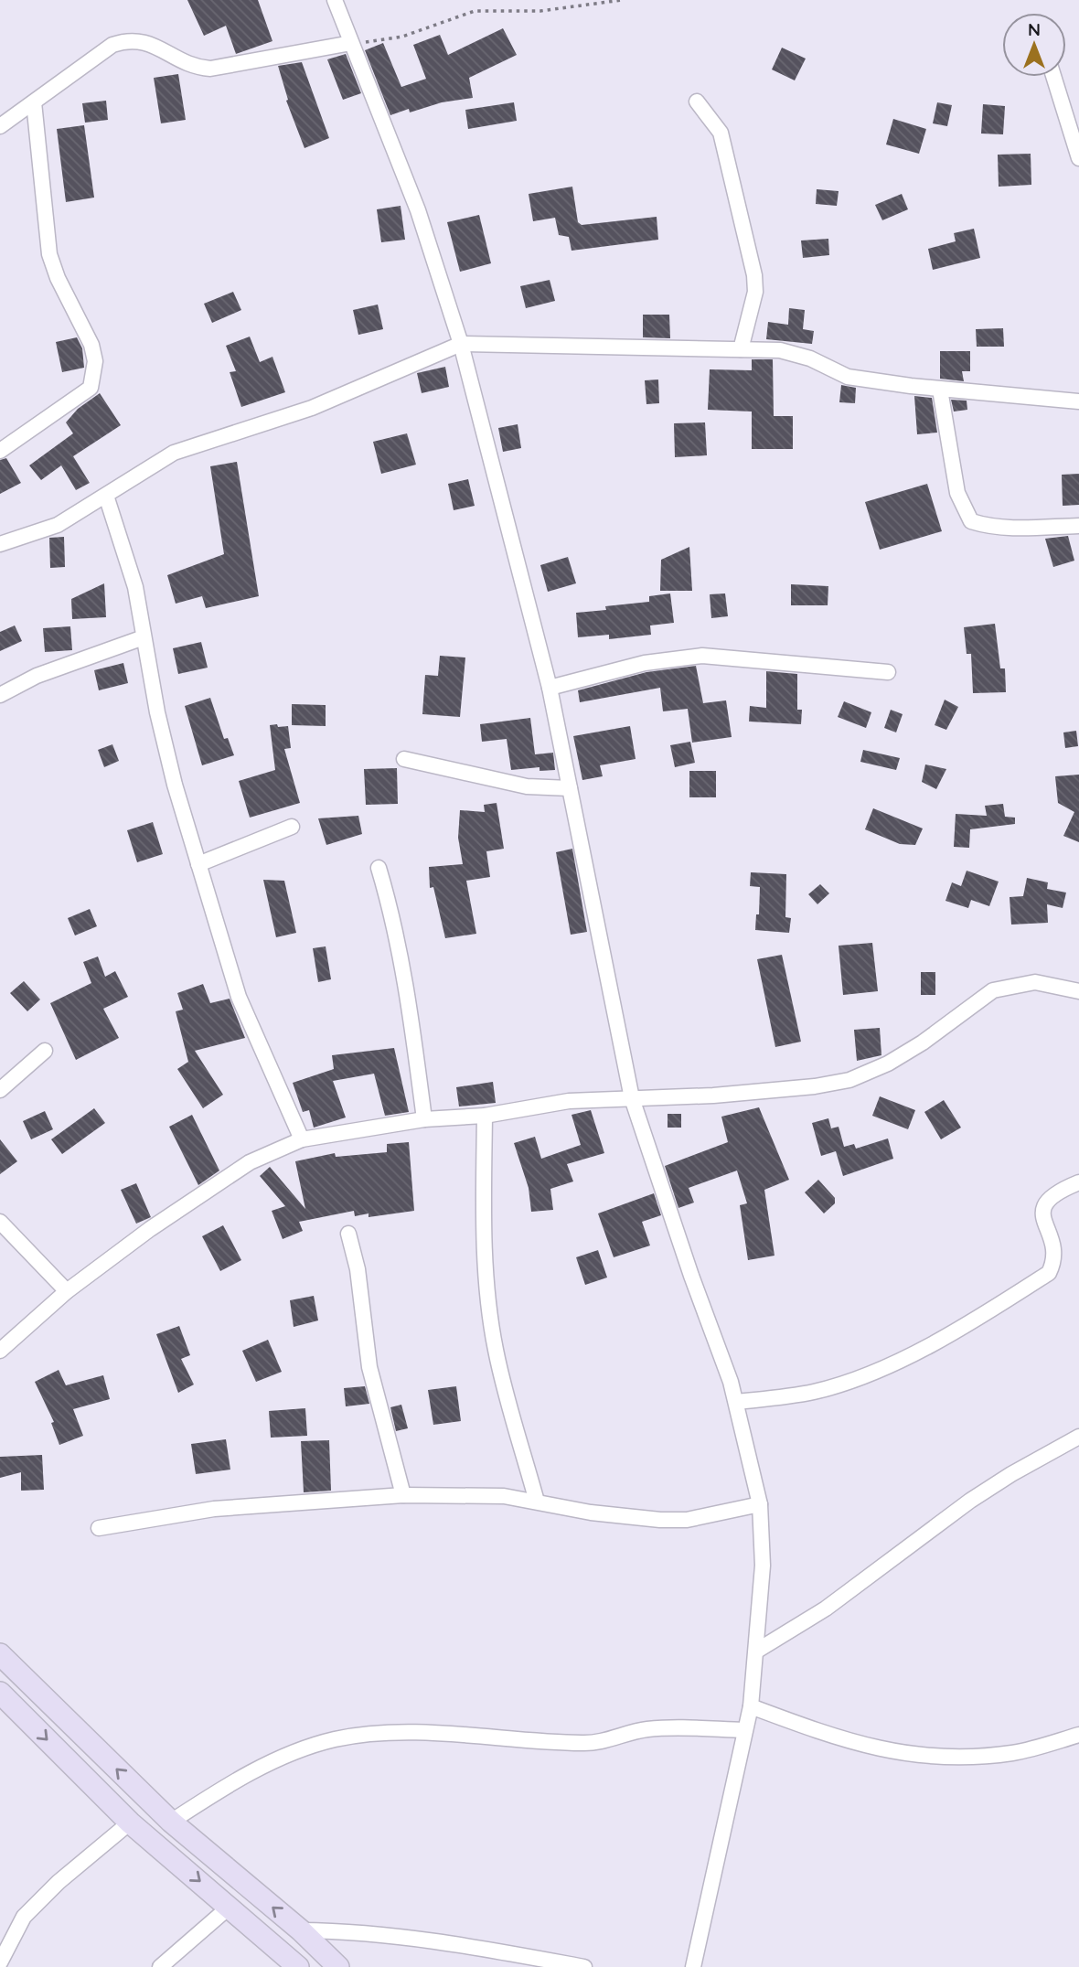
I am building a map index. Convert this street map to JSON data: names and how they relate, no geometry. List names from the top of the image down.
{
  "north": "top"
}
